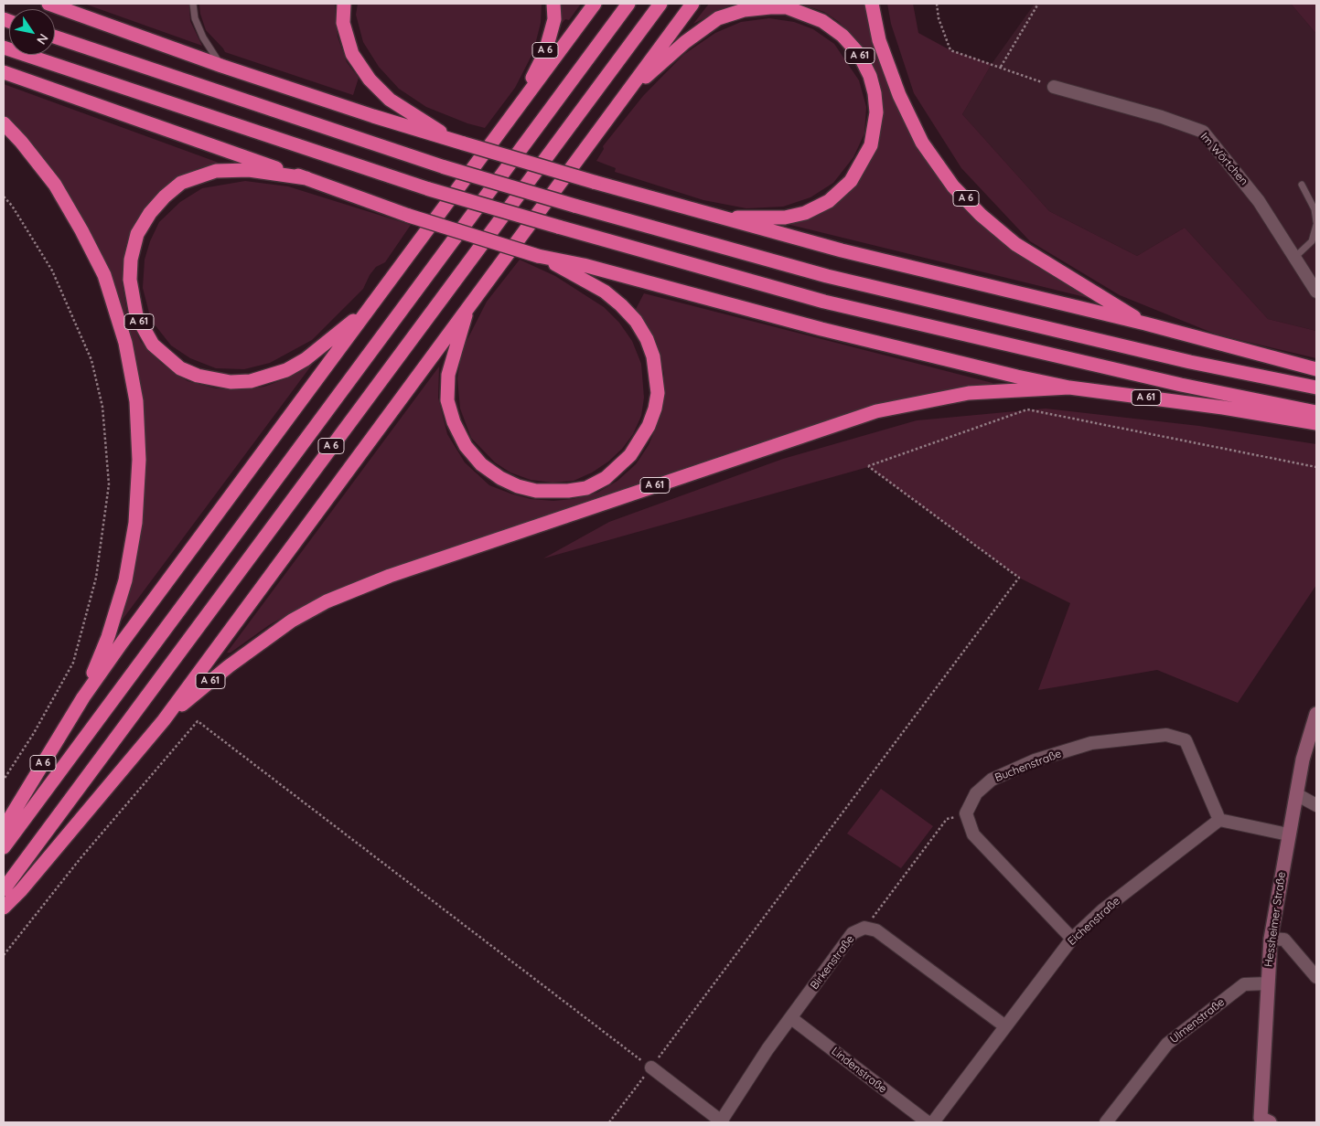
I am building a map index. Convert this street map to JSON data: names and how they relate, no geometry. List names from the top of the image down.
{
  "streets": {
    "highway": ["A 6", "A 61"],
    "street": [
      "Im Wörtchen",
      "Buchenstraße",
      "Hessheimer Straße",
      "Eichenstraße",
      "Birkenstraße",
      "Ulmenstraße",
      "Lindenstraße"
    ]
  },
  "crossings": [
    ["A 6", "A 61"],
    ["Buchenstraße", "Eichenstraße"],
    ["Hessheimer Straße", "Ulmenstraße"],
    ["Eichenstraße", "Birkenstraße"],
    ["Birkenstraße", "Lindenstraße"]
  ],
  "north": "bottom right"
}
